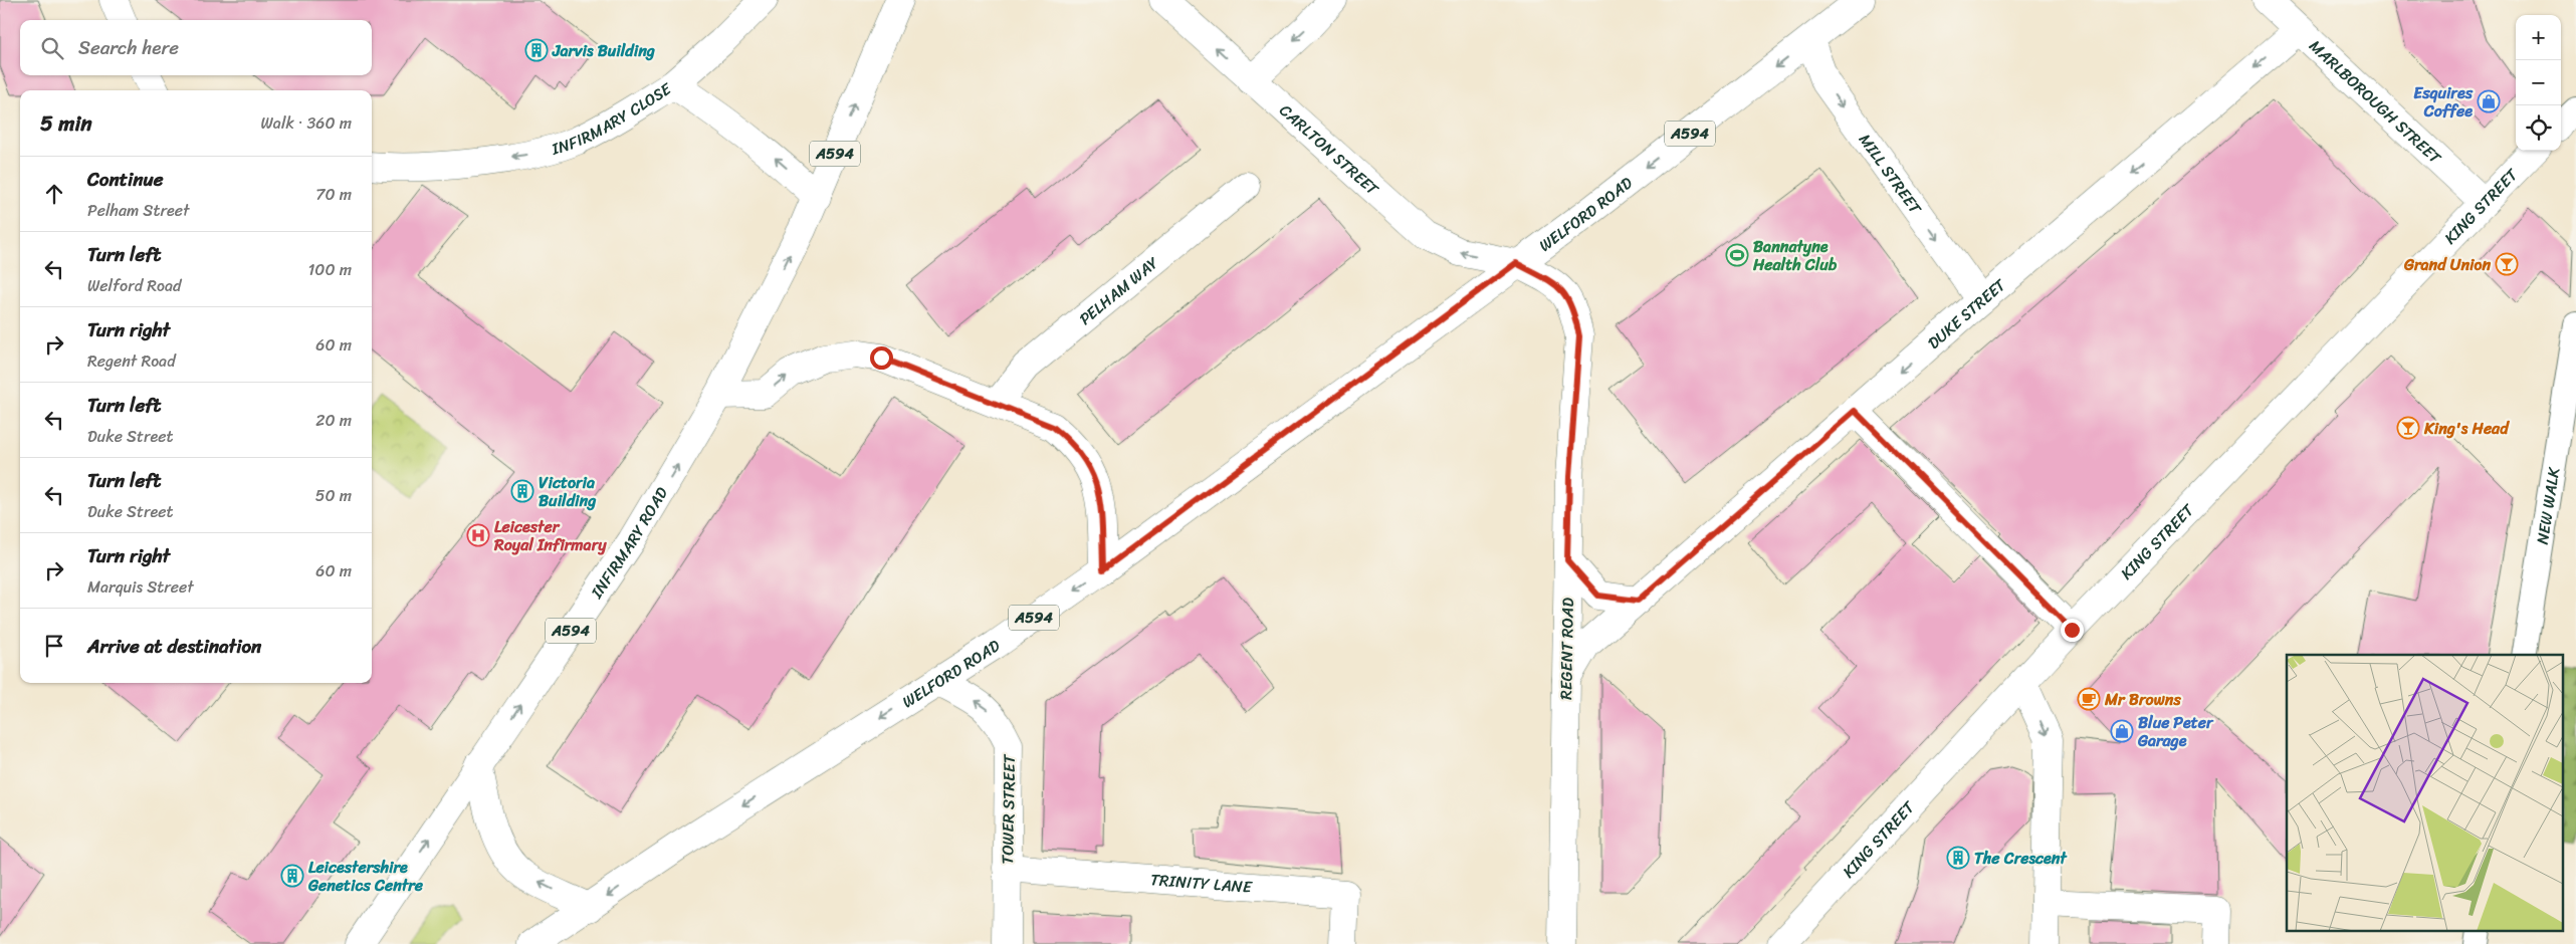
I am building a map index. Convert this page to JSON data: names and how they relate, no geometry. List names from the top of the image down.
{
  "streets": {
    "street": [
      "MARLBOROUGH STREET",
      "INFIRMARY CLOSE",
      "A594",
      "CARLTON STREET",
      "MILL STREET",
      "KING STREET",
      "WELFORD ROAD",
      "PELHAM WAY",
      "DUKE STREET",
      "NEW WALK",
      "INFIRMARY ROAD",
      "REGENT ROAD",
      "TOWER STREET",
      "TRINITY LANE"
    ]
  },
  "crossings": [
    ["MARLBOROUGH STREET", "KING STREET"],
    ["MARLBOROUGH STREET", "DUKE STREET"],
    ["INFIRMARY CLOSE", "A594"],
    ["INFIRMARY CLOSE", "INFIRMARY ROAD"],
    ["A594", "INFIRMARY ROAD"],
    ["CARLTON STREET", "WELFORD ROAD"],
    ["CARLTON STREET", "REGENT ROAD"],
    ["MILL STREET", "WELFORD ROAD"],
    ["MILL STREET", "DUKE STREET"],
    ["WELFORD ROAD", "REGENT ROAD"],
    ["WELFORD ROAD", "TOWER STREET"],
    ["DUKE STREET", "REGENT ROAD"],
    ["TOWER STREET", "TRINITY LANE"]
  ],
  "one_way": [
    "INFIRMARY CLOSE",
    "CARLTON STREET",
    "MILL STREET",
    "WELFORD ROAD",
    "DUKE STREET",
    "INFIRMARY ROAD",
    "TOWER STREET"
  ],
  "places": {
    "building": [
      "Jarvis Building",
      "Victoria Building",
      "The Crescent",
      "Leicestershire Genetics Centre"
    ],
    "shop": ["Esquires Coffee", "Blue Peter Garage"],
    "sports": ["Bannatyne Health Club"],
    "bar": ["Grand Union", "King's Head"],
    "hospital": ["Leicester Royal Infirmary"],
    "cafe": ["Mr Browns"]
  },
  "page": {
    "map_buttons": ["+", "−"],
    "search": "Search here",
    "heading": ["5 min", "Walk · 360 m"],
    "list": [
      ["Continue", "Pelham Street", "70 m"],
      ["Turn left", "Welford Road", "100 m"],
      ["Turn right", "Regent Road", "60 m"],
      ["Turn left", "Duke Street", "20 m"],
      ["Turn left", "Duke Street", "50 m"],
      ["Turn right", "Marquis Street", "60 m"],
      "Arrive at destination"
    ]
  }
}
